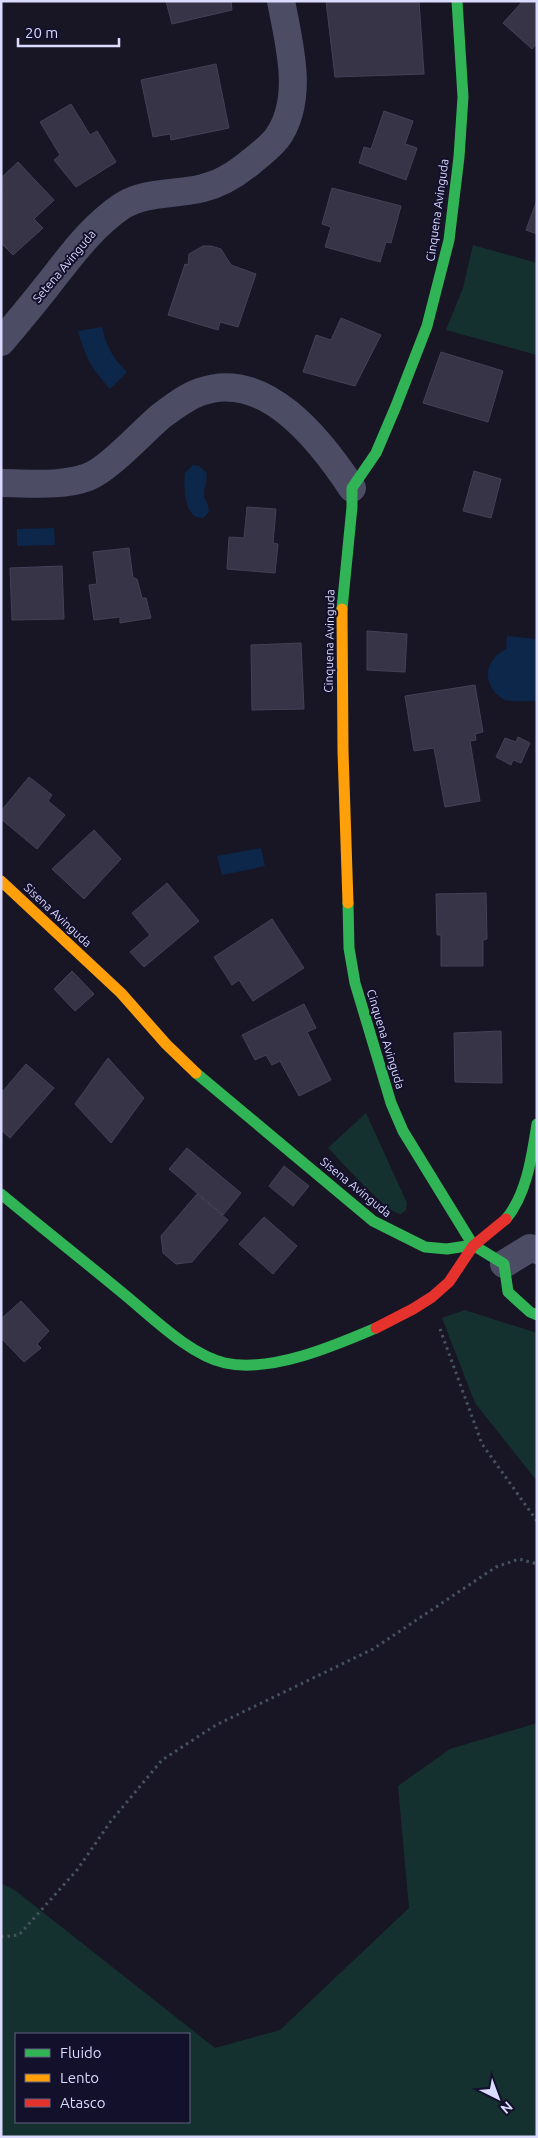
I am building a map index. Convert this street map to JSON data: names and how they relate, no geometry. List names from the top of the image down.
{
  "streets": {
    "street": ["Cinquena Avinguda", "Setena Avinguda", "Sisena Avinguda"]
  },
  "crossings": [
    ["Cinquena Avinguda", "Sisena Avinguda"]
  ],
  "legend": ["Fluido", "Lento", "Atasco"],
  "scale_bar": "20 m",
  "north": "bottom right"
}
